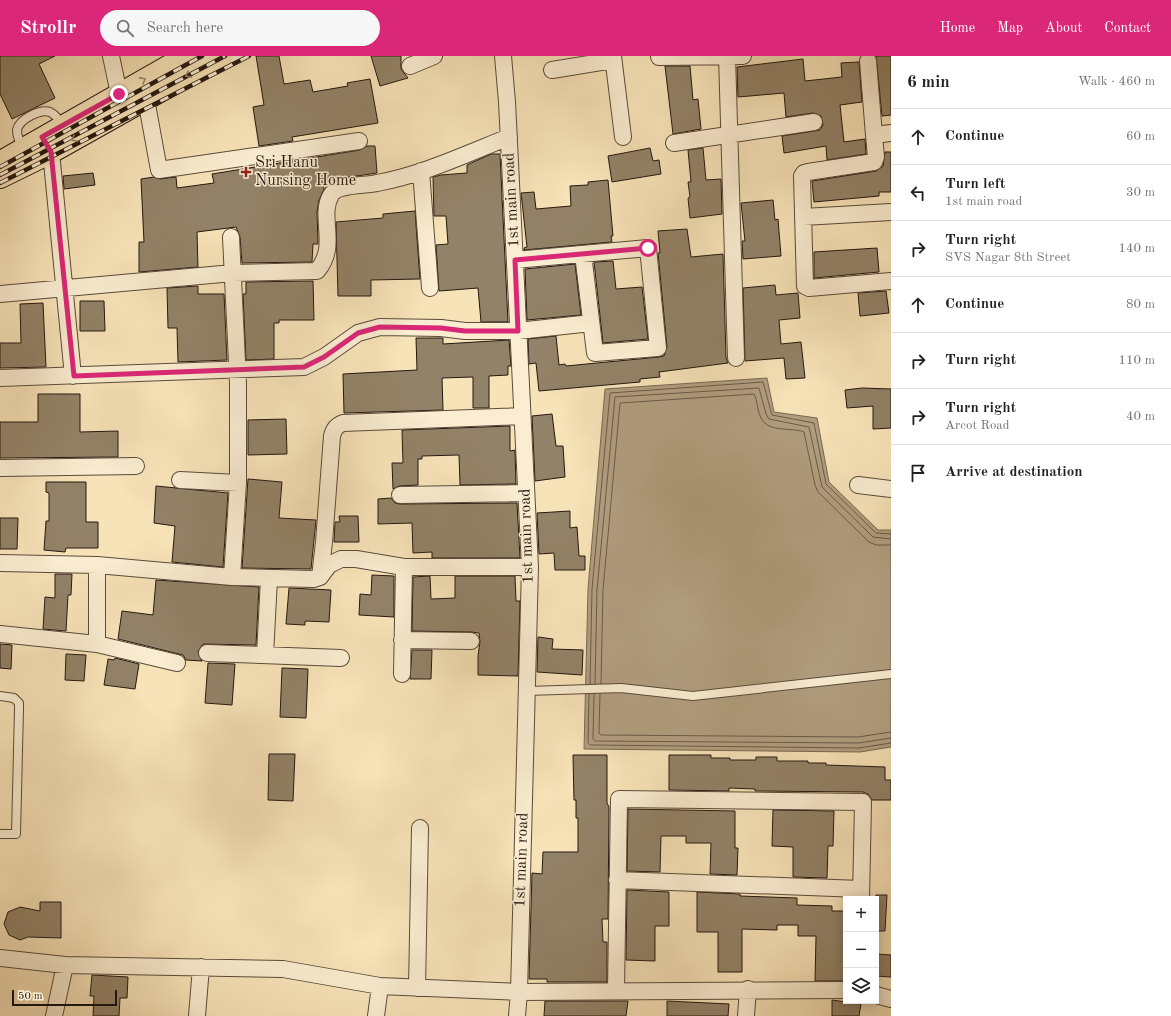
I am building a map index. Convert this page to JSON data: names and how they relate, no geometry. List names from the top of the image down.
{
  "streets": {
    "street": ["1st main road"]
  },
  "places": {
    "health": ["Sri Hanu Nursing Home"]
  },
  "scale_bar": "50 m",
  "page": {
    "header": "Strollr",
    "search": "Search here",
    "nav": [
      "Home",
      "Map",
      "About",
      "Contact"
    ],
    "heading": ["6 min", "Walk · 460 m"],
    "list": [
      ["Continue", "60 m"],
      ["Turn left", "1st main road", "30 m"],
      ["Turn right", "SVS Nagar 8th Street", "140 m"],
      ["Continue", "80 m"],
      ["Turn right", "110 m"],
      ["Turn right", "Arcot Road", "40 m"],
      "Arrive at destination"
    ],
    "map_buttons": ["+", "−"],
    "scale": "50 m"
  }
}
